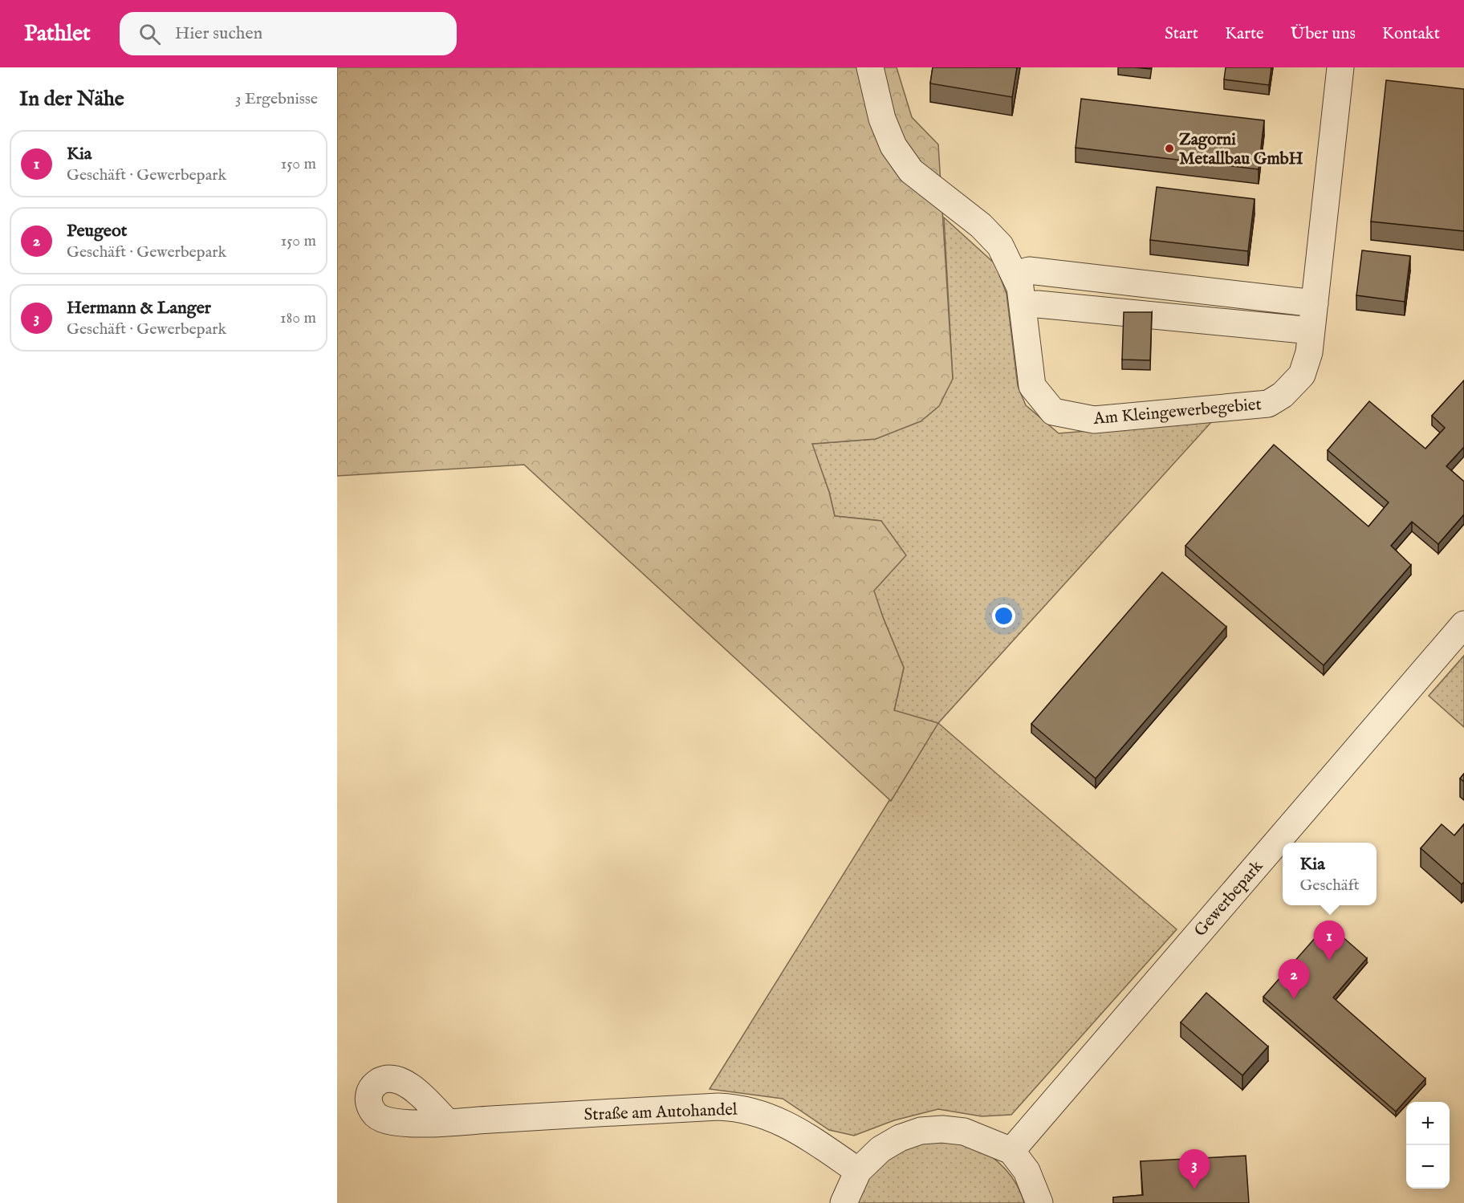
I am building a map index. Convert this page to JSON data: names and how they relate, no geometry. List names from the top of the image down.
{
  "streets": {
    "street": ["Am Kleingewerbegebiet", "Gewerbepark", "Straße am Autohandel"]
  },
  "places": ["Zagorni Metallbau GmbH"],
  "page": {
    "header": "Pathlet",
    "search": "Hier suchen",
    "nav": [
      "Start",
      "Karte",
      "Über uns",
      "Kontakt"
    ],
    "heading": ["In der Nähe", "3 Ergebnisse"],
    "list": [
      {
        "mark": "1",
        "name": "Kia",
        "note": "Geschäft · Gewerbepark",
        "value": "150 m"
      },
      {
        "mark": "2",
        "name": "Peugeot",
        "note": "Geschäft · Gewerbepark",
        "value": "150 m"
      },
      {
        "mark": "3",
        "name": "Hermann & Langer",
        "note": "Geschäft · Gewerbepark",
        "value": "180 m"
      }
    ],
    "popup": ["Kia", "Geschäft"],
    "pins": ["1", "2", "3"],
    "map_buttons": ["+", "−"]
  }
}
